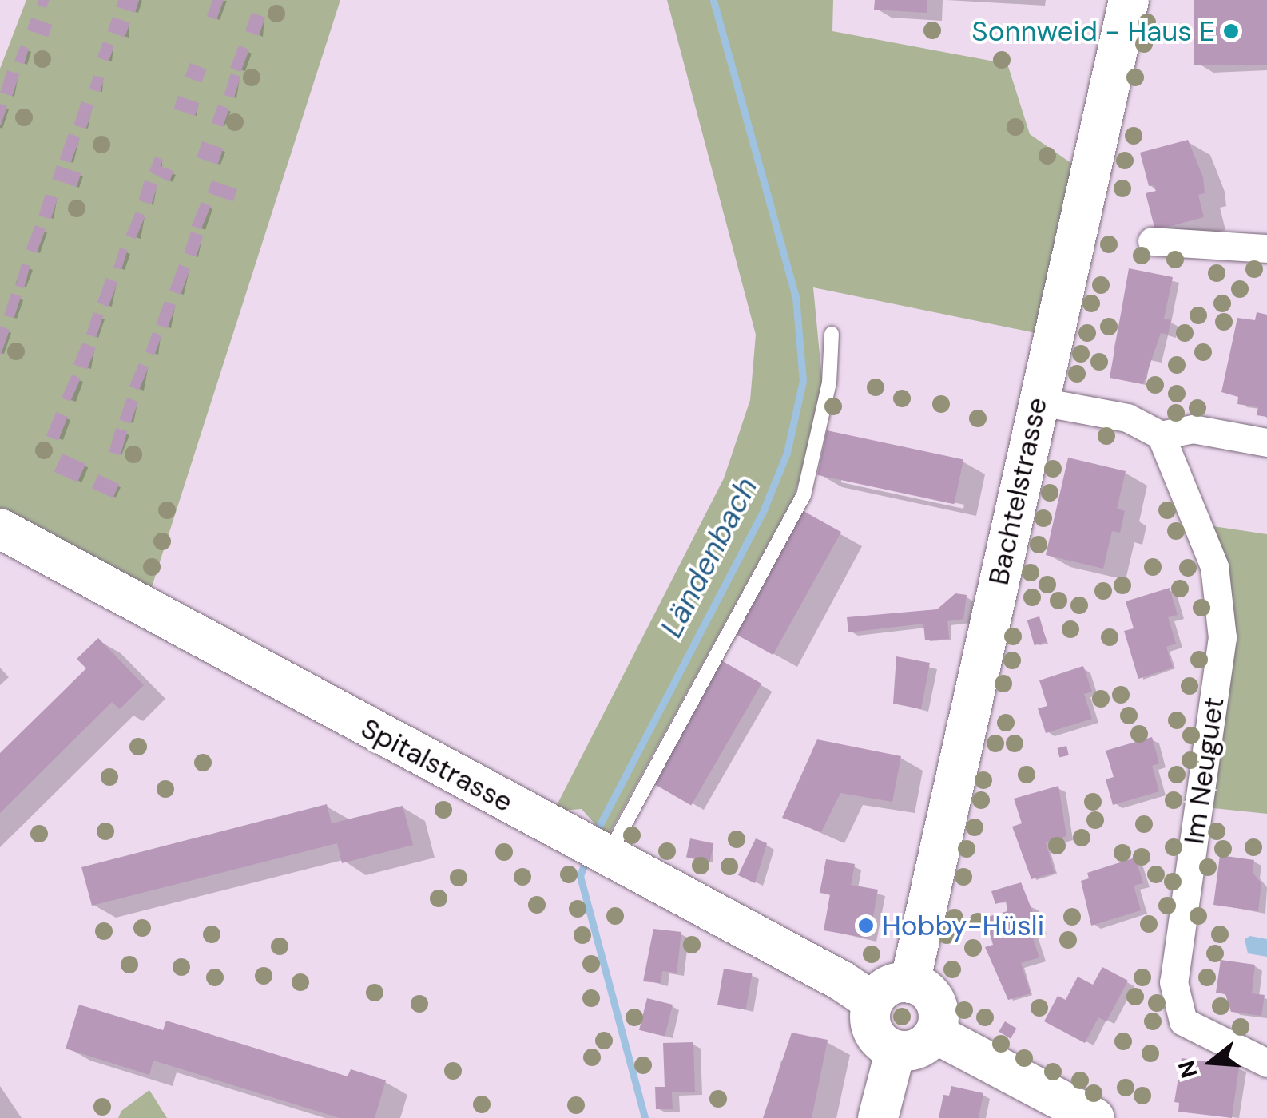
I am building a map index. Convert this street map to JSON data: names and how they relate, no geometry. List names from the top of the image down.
{
  "streets": {
    "street": ["Bachtelstrasse", "Spitalstrasse", "Im Neuguet"]
  },
  "crossings": [
    ["Bachtelstrasse", "Spitalstrasse"]
  ],
  "water": ["Ländenbach"],
  "places": ["Sonnweid - Haus E", "Hobby-Hüsli"],
  "north": "left"
}
